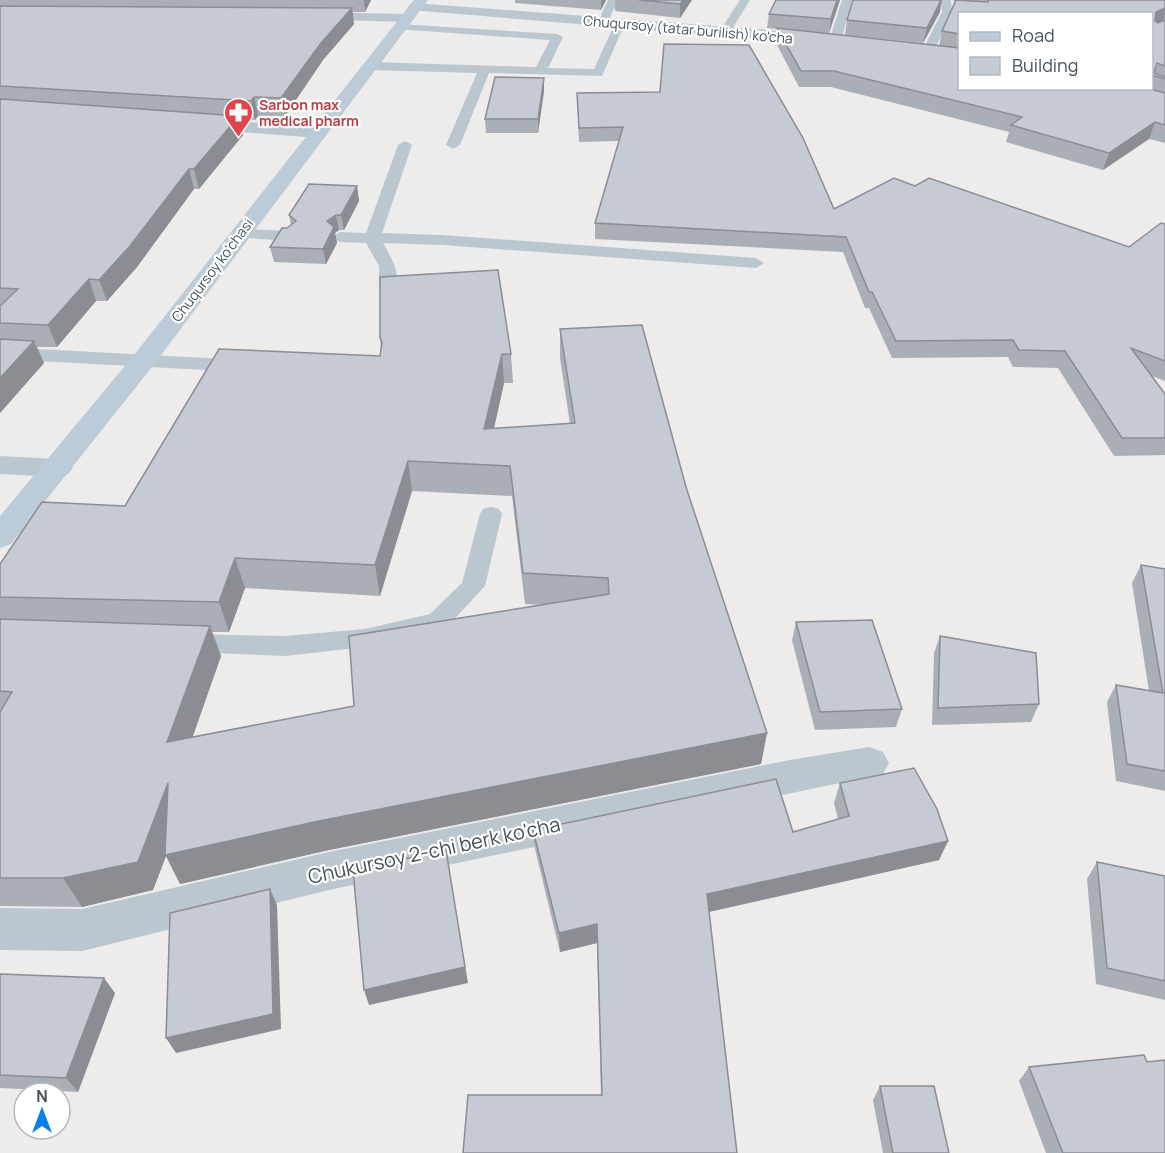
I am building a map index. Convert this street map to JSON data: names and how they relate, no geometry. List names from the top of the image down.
{
  "streets": {
    "street": ["Chuqursoy (tatar burilish) ko'cha", "Chuqursoy ko'chasi", "Chukursoy 2-chi berk ko'cha"]
  },
  "crossings": [
    ["Chuqursoy (tatar burilish) ko'cha", "Chuqursoy ko'chasi"]
  ],
  "places": {
    "pharmacy": ["Sarbon max medical pharm"]
  },
  "legend": ["Road", "Building"],
  "north": "top"
}
